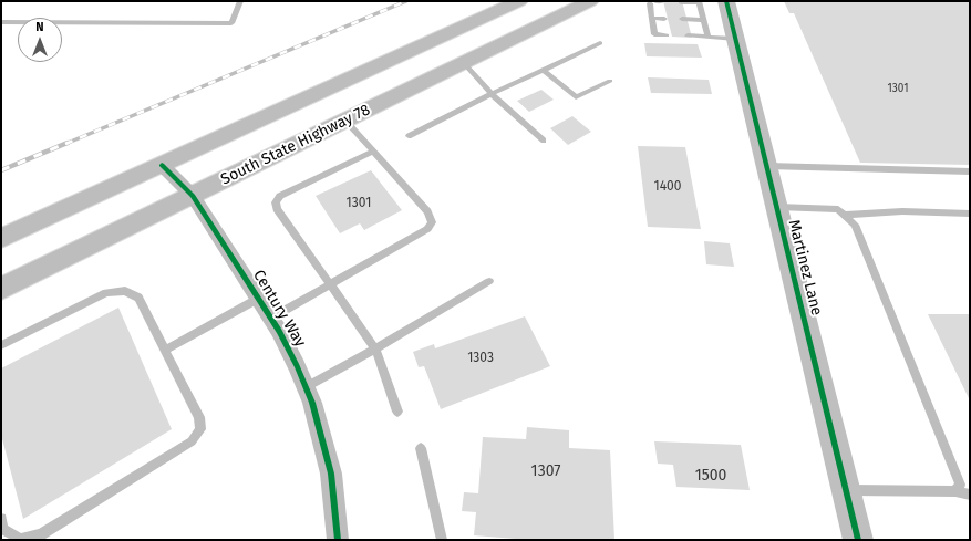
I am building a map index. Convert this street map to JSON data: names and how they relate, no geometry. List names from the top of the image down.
{
  "streets": {
    "main road": ["South State Highway 78"],
    "street": ["Martinez Lane", "Century Way"]
  },
  "crossings": [
    ["South State Highway 78", "Century Way"]
  ],
  "house_numbers": [
    "1301",
    "1400",
    "1301",
    "1303",
    "1307",
    "1500"
  ],
  "north": "top"
}
